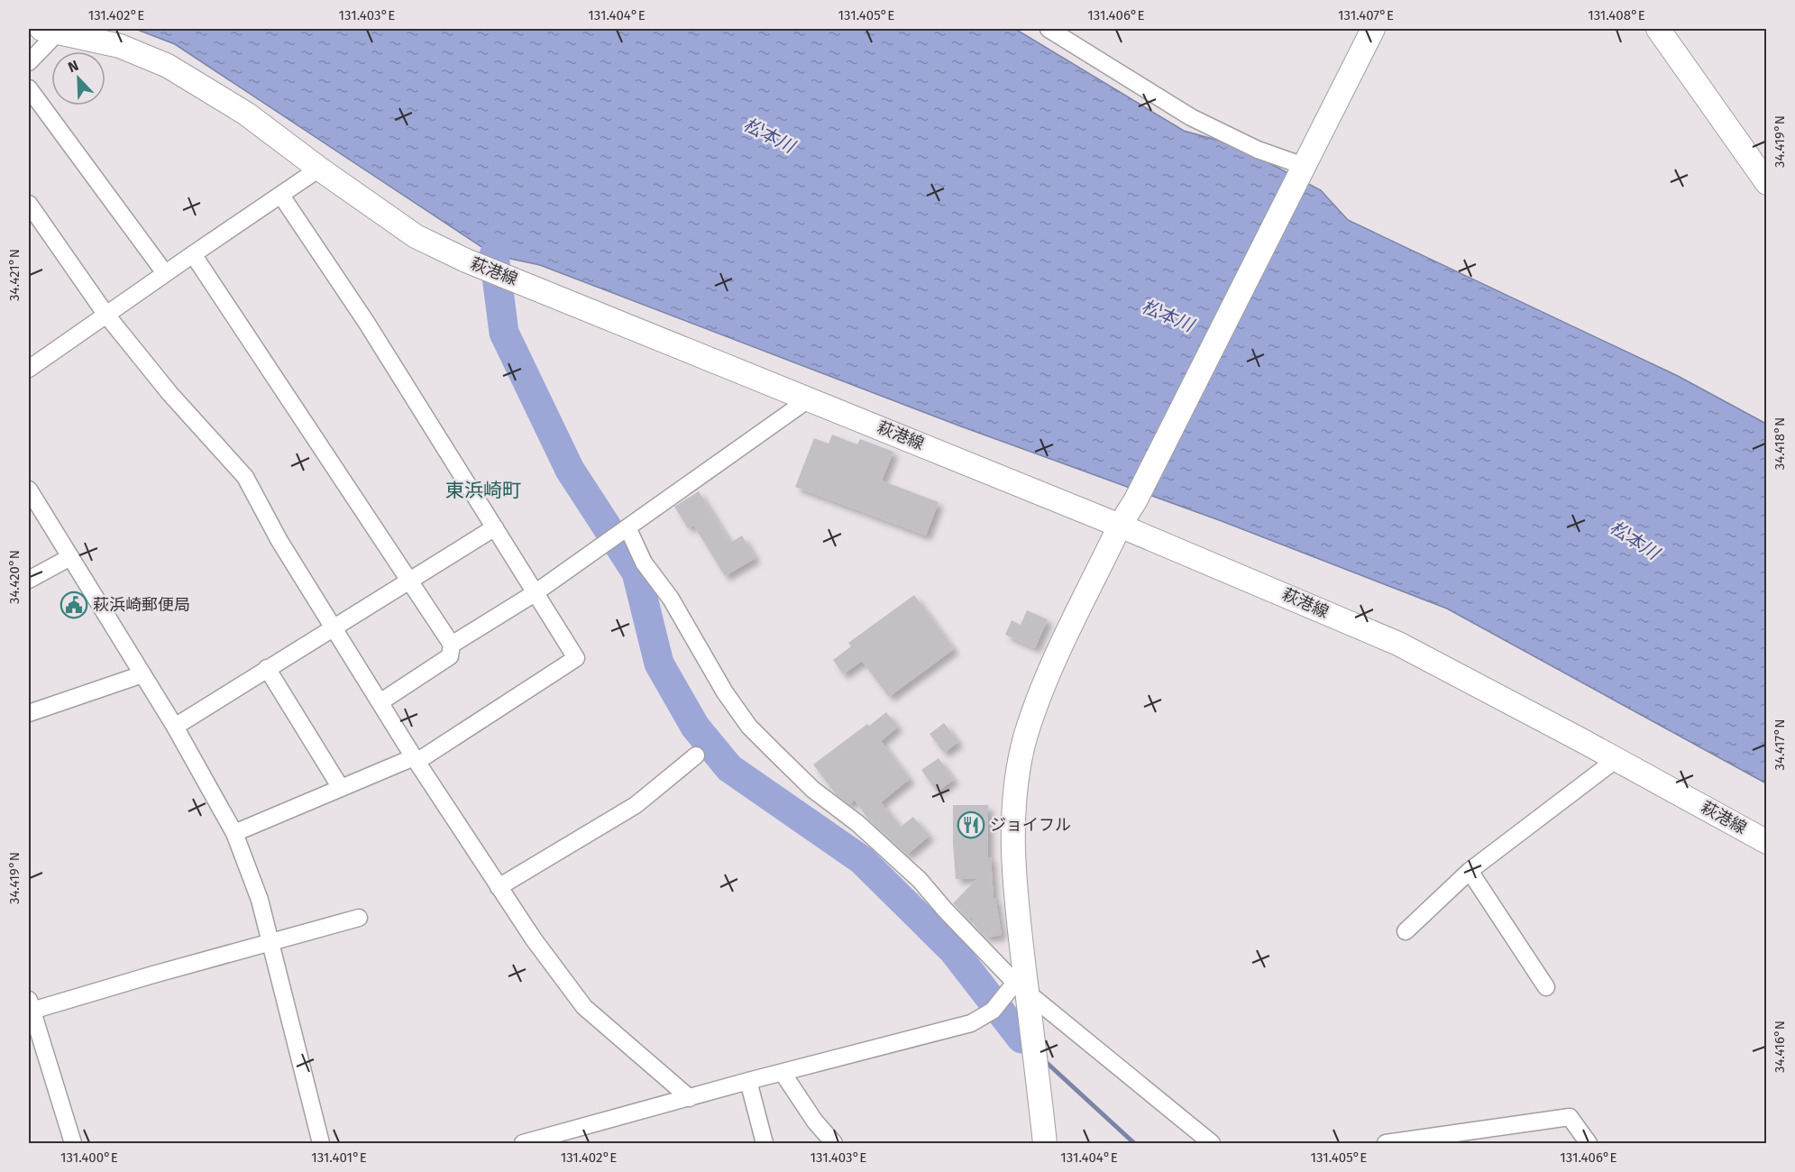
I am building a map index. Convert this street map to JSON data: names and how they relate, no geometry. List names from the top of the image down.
{
  "streets": {
    "main road": ["萩港線"]
  },
  "districts": ["東浜崎町"],
  "water": ["松本川"],
  "places": {
    "public building": ["萩浜崎郵便局"],
    "restaurant": ["ジョイフル"]
  },
  "north": "top left",
  "coordinates": [
    "131.402°E",
    "131.403°E",
    "131.404°E",
    "131.405°E",
    "131.406°E",
    "131.407°E",
    "131.408°E",
    "34.419°N",
    "34.421°N",
    "34.418°N",
    "34.420°N",
    "34.417°N",
    "34.416°N",
    "131.400°E",
    "131.401°E"
  ]
}
